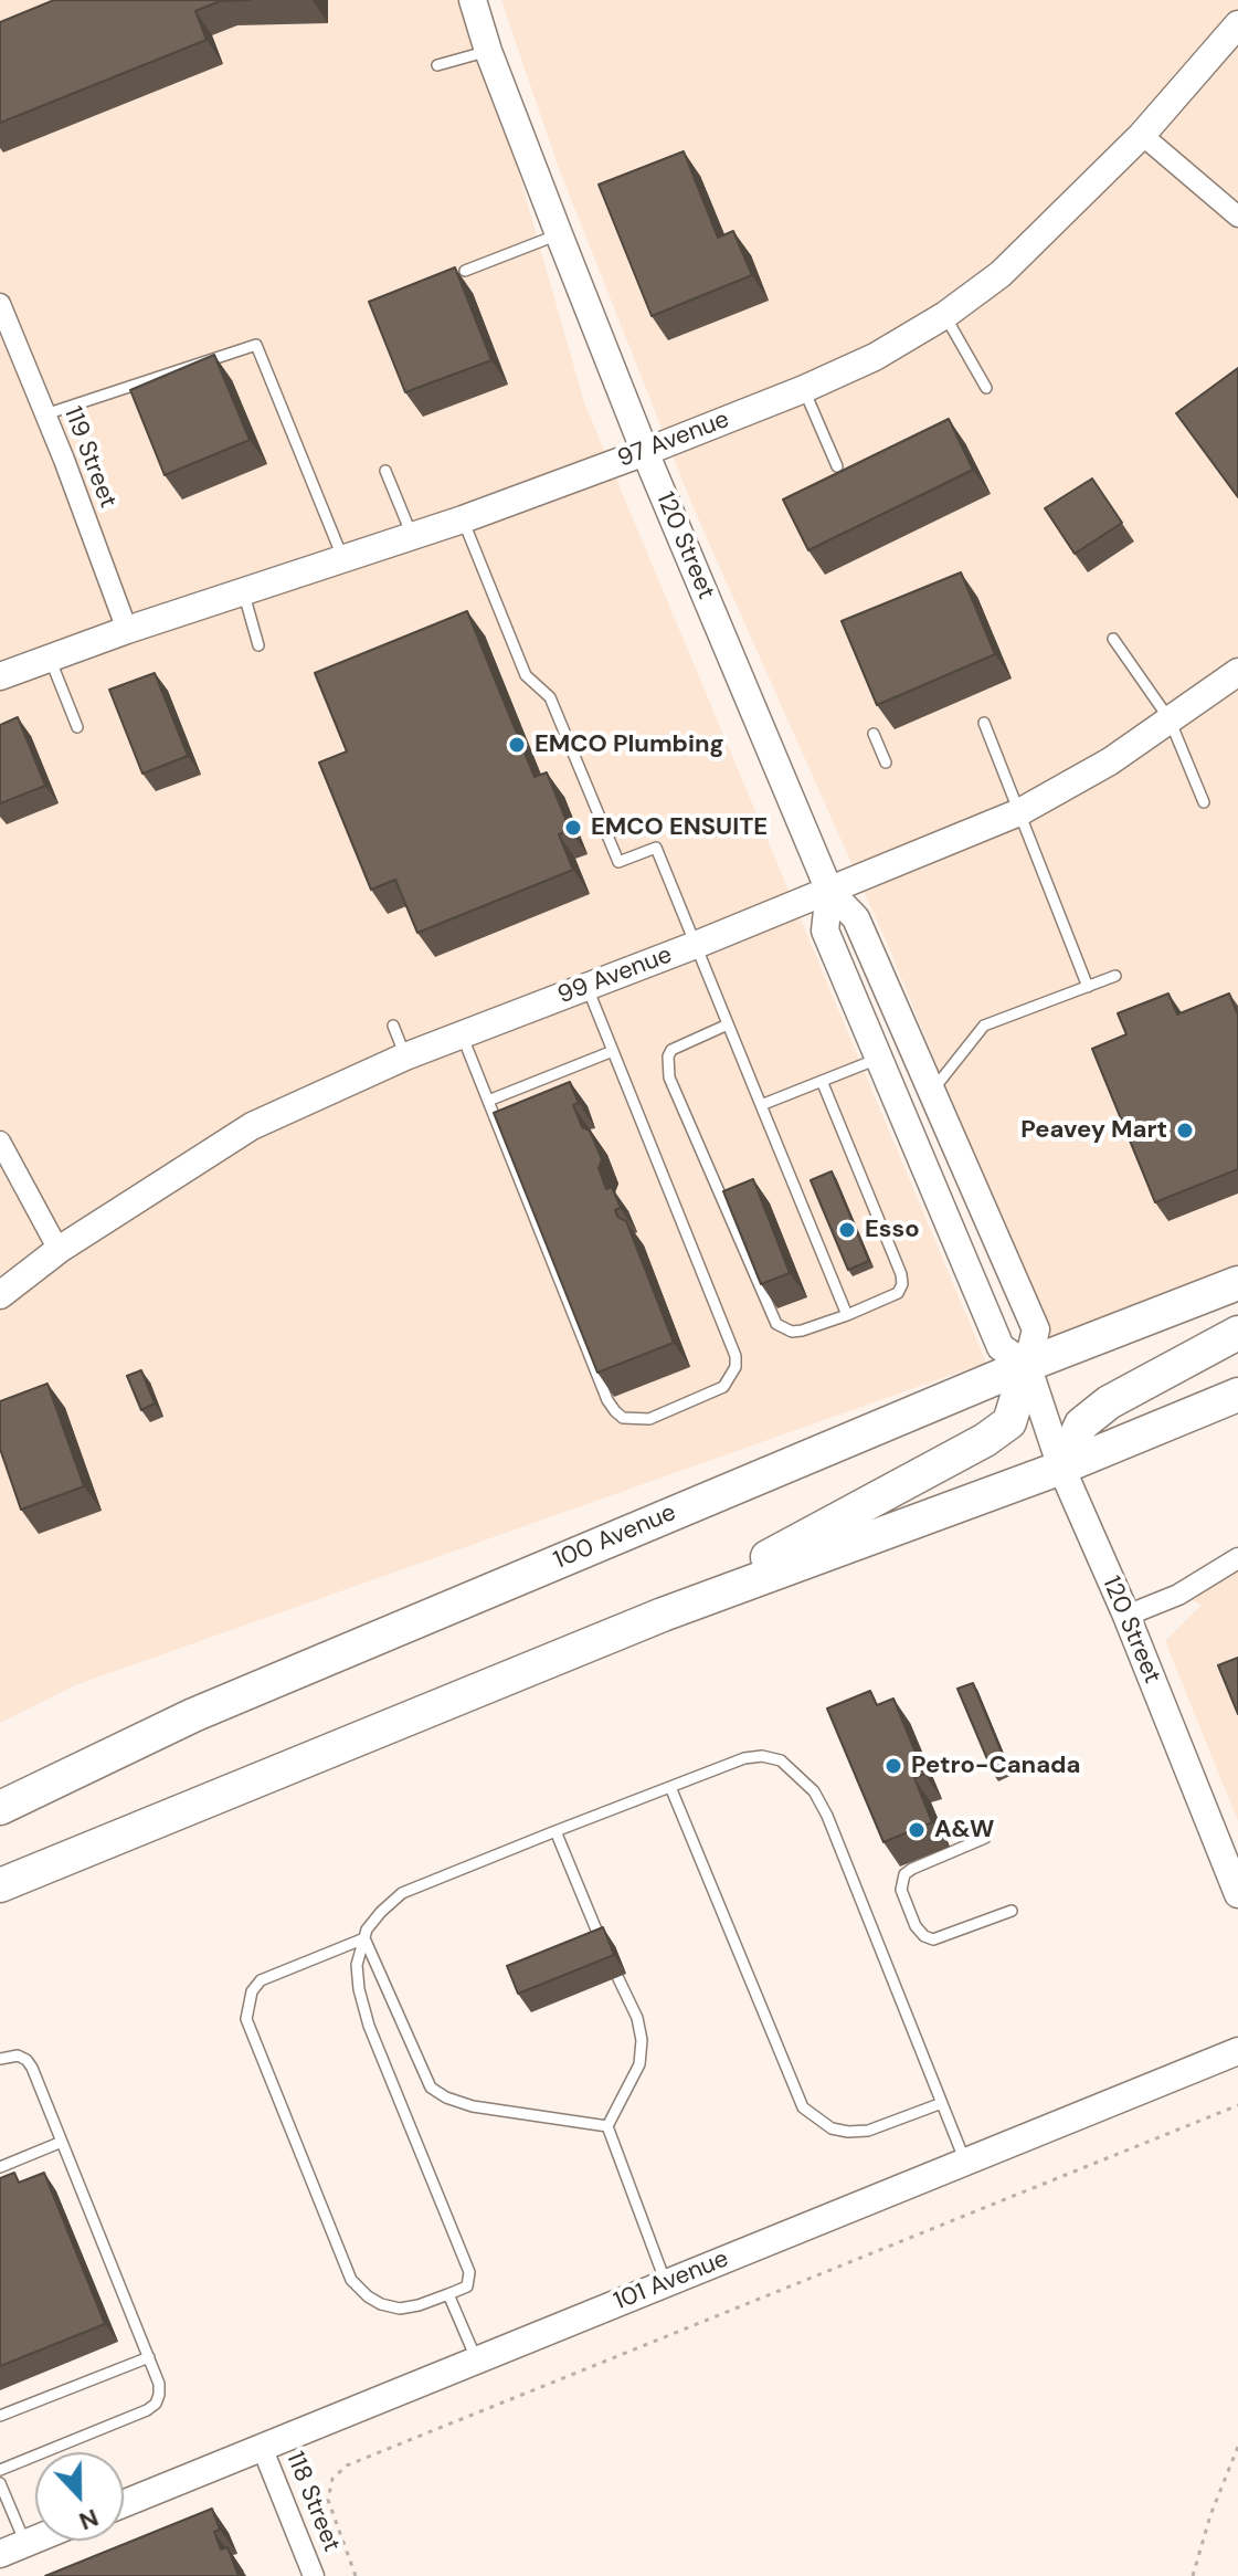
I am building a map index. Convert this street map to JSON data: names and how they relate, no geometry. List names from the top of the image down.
{
  "streets": {
    "main road": ["100 Avenue"],
    "street": [
      "97 Avenue",
      "119 Street",
      "120 Street",
      "99 Avenue",
      "101 Avenue",
      "118 Street"
    ]
  },
  "crossings": [
    ["97 Avenue", "119 Street"],
    ["97 Avenue", "120 Street"],
    ["120 Street", "99 Avenue"],
    ["120 Street", "100 Avenue"],
    ["101 Avenue", "118 Street"]
  ],
  "places": [
    "EMCO Plumbing",
    "EMCO ENSUITE",
    "Peavey Mart",
    "Esso",
    "Petro-Canada",
    "A&W"
  ],
  "north": "bottom"
}
